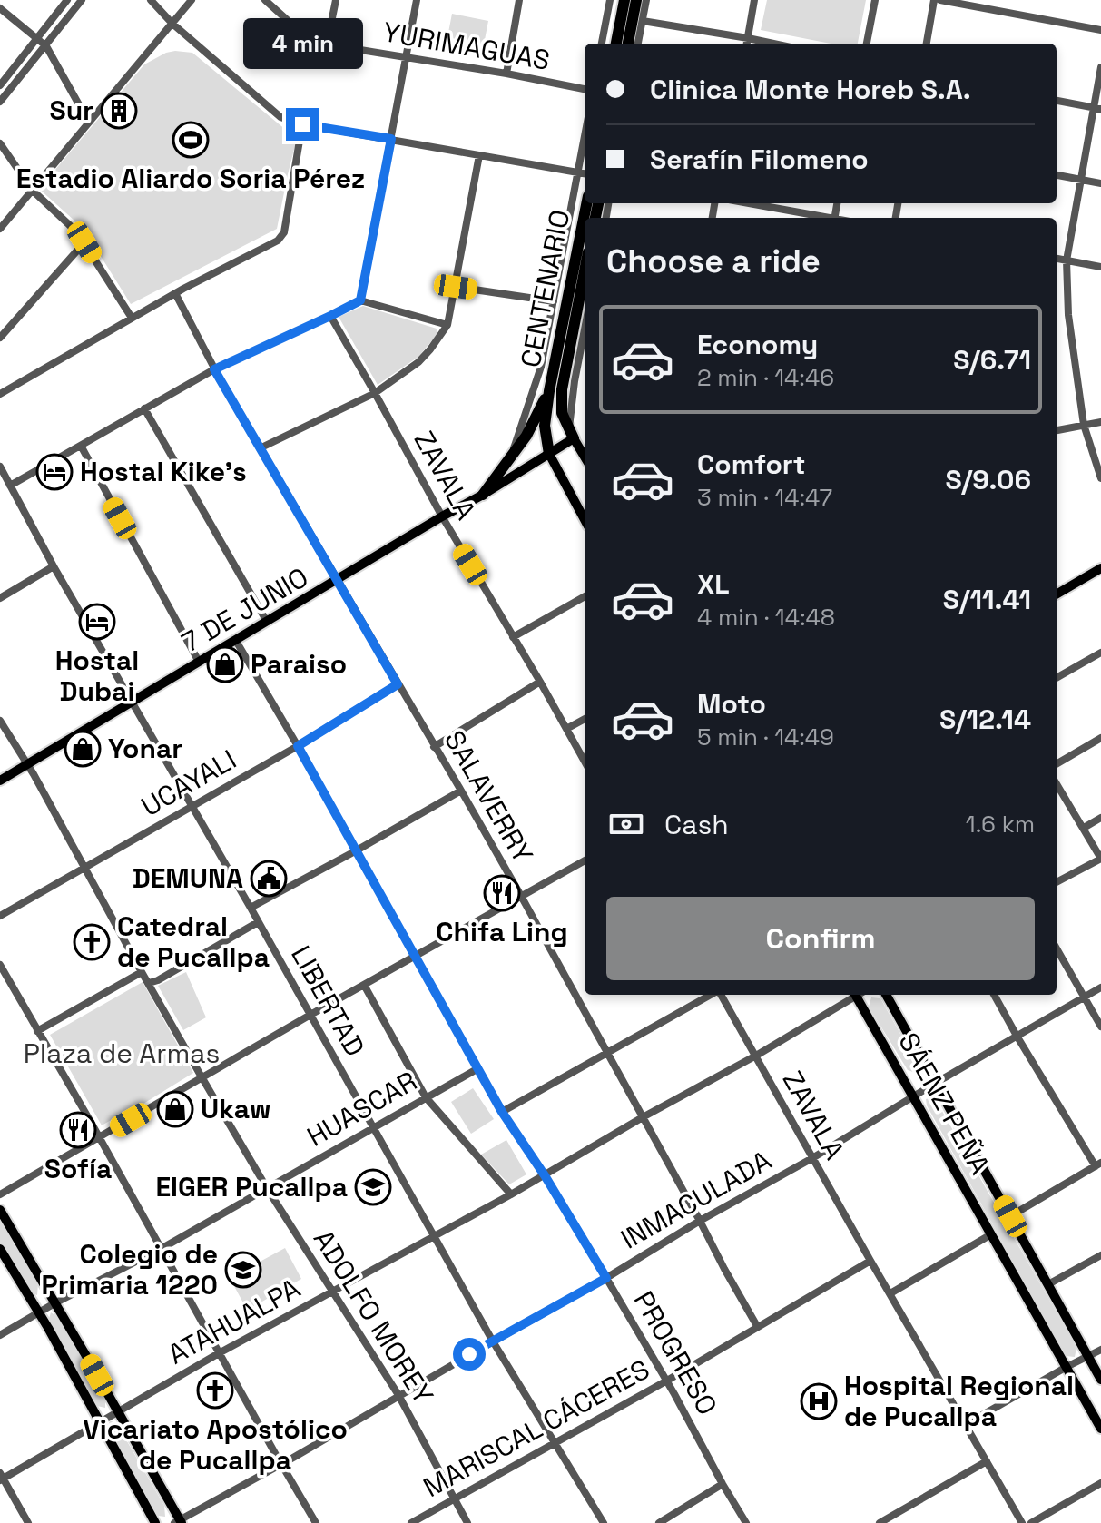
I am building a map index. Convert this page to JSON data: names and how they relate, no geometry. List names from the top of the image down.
{
  "streets": {
    "highway": ["CENTENARIO"],
    "main road": ["7 DE JUNIO", "SÁENZ PEÑA"],
    "street": [
      "YURIMAGUAS",
      "ZAVALA",
      "UCAYALI",
      "SALAVERRY",
      "LIBERTAD",
      "HUASCAR",
      "INMACULADA",
      "ADOLFO MOREY",
      "ATAHUALPA",
      "PROGRESO",
      "MARISCAL CÁCERES"
    ]
  },
  "crossings": [
    ["CENTENARIO", "7 DE JUNIO"],
    ["ZAVALA", "7 DE JUNIO"],
    ["ZAVALA", "INMACULADA"],
    ["ZAVALA", "ATAHUALPA"],
    ["ZAVALA", "MARISCAL CÁCERES"],
    ["7 DE JUNIO", "SALAVERRY"],
    ["7 DE JUNIO", "LIBERTAD"],
    ["7 DE JUNIO", "ADOLFO MOREY"],
    ["7 DE JUNIO", "PROGRESO"],
    ["UCAYALI", "SALAVERRY"],
    ["UCAYALI", "LIBERTAD"],
    ["UCAYALI", "ADOLFO MOREY"],
    ["UCAYALI", "PROGRESO"],
    ["SALAVERRY", "INMACULADA"],
    ["SALAVERRY", "ATAHUALPA"],
    ["SALAVERRY", "MARISCAL CÁCERES"],
    ["LIBERTAD", "HUASCAR"],
    ["LIBERTAD", "INMACULADA"],
    ["LIBERTAD", "ATAHUALPA"],
    ["LIBERTAD", "MARISCAL CÁCERES"],
    ["SÁENZ PEÑA", "INMACULADA"],
    ["HUASCAR", "ADOLFO MOREY"],
    ["HUASCAR", "PROGRESO"],
    ["INMACULADA", "ADOLFO MOREY"],
    ["INMACULADA", "PROGRESO"],
    ["ADOLFO MOREY", "ATAHUALPA"],
    ["ADOLFO MOREY", "MARISCAL CÁCERES"],
    ["ATAHUALPA", "PROGRESO"],
    ["PROGRESO", "MARISCAL CÁCERES"]
  ],
  "parks": ["Plaza de Armas"],
  "places": {
    "building": ["Sur"],
    "sports": ["Estadio Aliardo Soria Pérez"],
    "hotel": ["Hostal Kike's", "Hostal Dubai"],
    "shop": ["Paraiso", "Yonar", "Ukaw"],
    "public building": ["DEMUNA"],
    "restaurant": ["Chifa Ling", "Sofía"],
    "church": ["Catedral de Pucallpa", "Vicariato Apostólico de Pucallpa"],
    "school or university": ["EIGER Pucallpa", "Colegio de Primaria 1220"],
    "hospital": ["Hospital Regional de Pucallpa"]
  },
  "page": {
    "bubble": "4 min",
    "banner": ["Clinica Monte Horeb S.A.", "Serafín Filomeno"],
    "heading": "Choose a ride",
    "list": [
      {
        "name": "Economy",
        "note": "2 min · 14:46",
        "value": "S/6.71"
      },
      {
        "name": "Comfort",
        "note": "3 min · 14:47",
        "value": "S/9.06"
      },
      {
        "name": "XL",
        "note": "4 min · 14:48",
        "value": "S/11.41"
      },
      {
        "name": "Moto",
        "note": "5 min · 14:49",
        "value": "S/12.14"
      }
    ],
    "pay": ["Cash", "1.6 km"],
    "buttons": "Confirm"
  }
}
